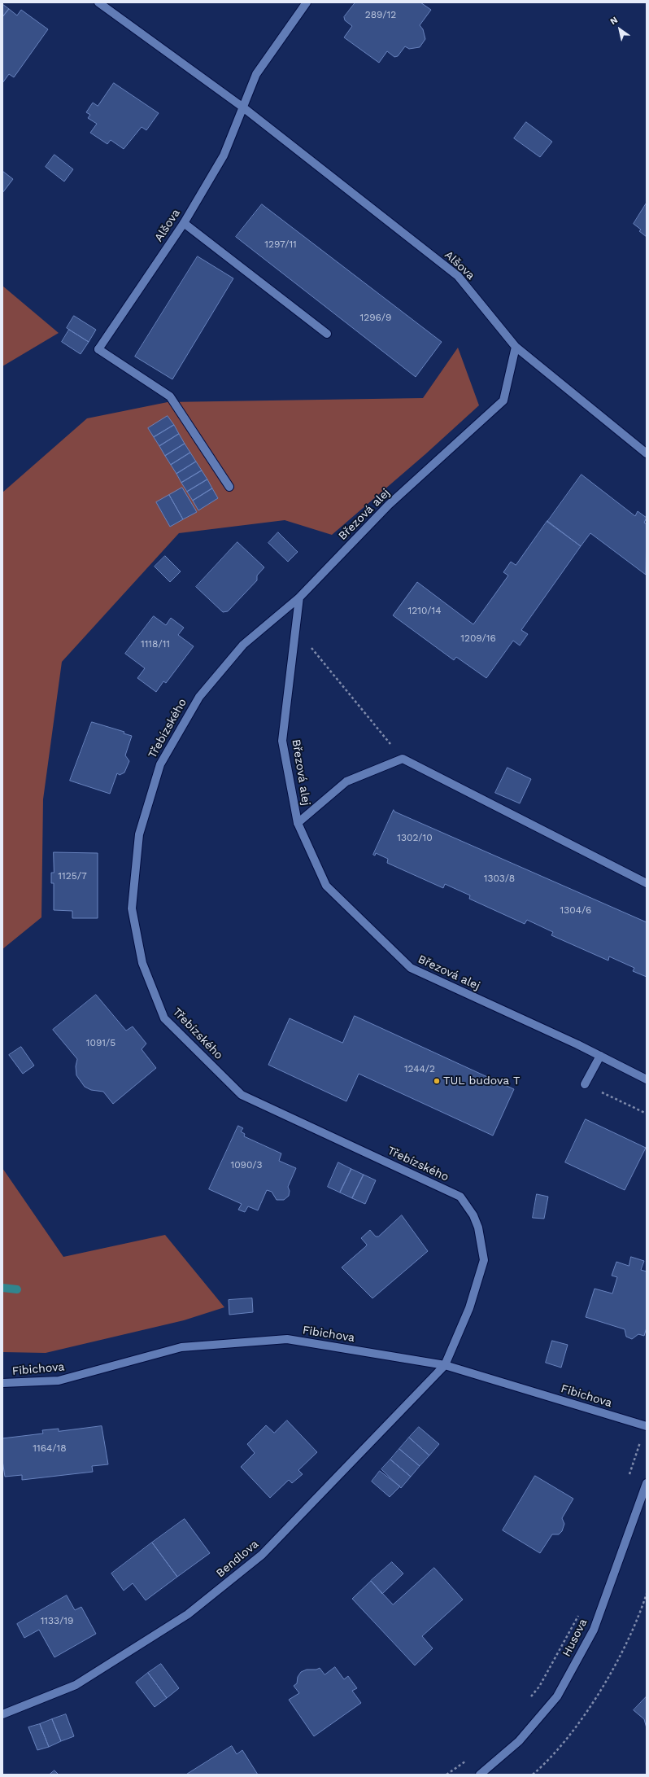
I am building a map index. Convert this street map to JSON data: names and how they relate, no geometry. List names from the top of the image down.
{
  "streets": {
    "street": [
      "Alšova",
      "Březová alej",
      "Třebízského",
      "Fibichova",
      "Bendlova",
      "Husova"
    ]
  },
  "crossings": [
    ["Alšova", "Březová alej"],
    ["Březová alej", "Třebízského"],
    ["Třebízského", "Fibichova"],
    ["Třebízského", "Bendlova"],
    ["Fibichova", "Bendlova"]
  ],
  "places": ["TUL budova T"],
  "house_numbers": [
    "289/12",
    "1297/11",
    "1296/9",
    "1210/14",
    "1209/16",
    "1118/11",
    "1302/10",
    "1125/7",
    "1303/8",
    "1304/6",
    "1091/5",
    "1244/2",
    "1090/3",
    "1164/18",
    "1133/19"
  ],
  "north": "top left"
}
